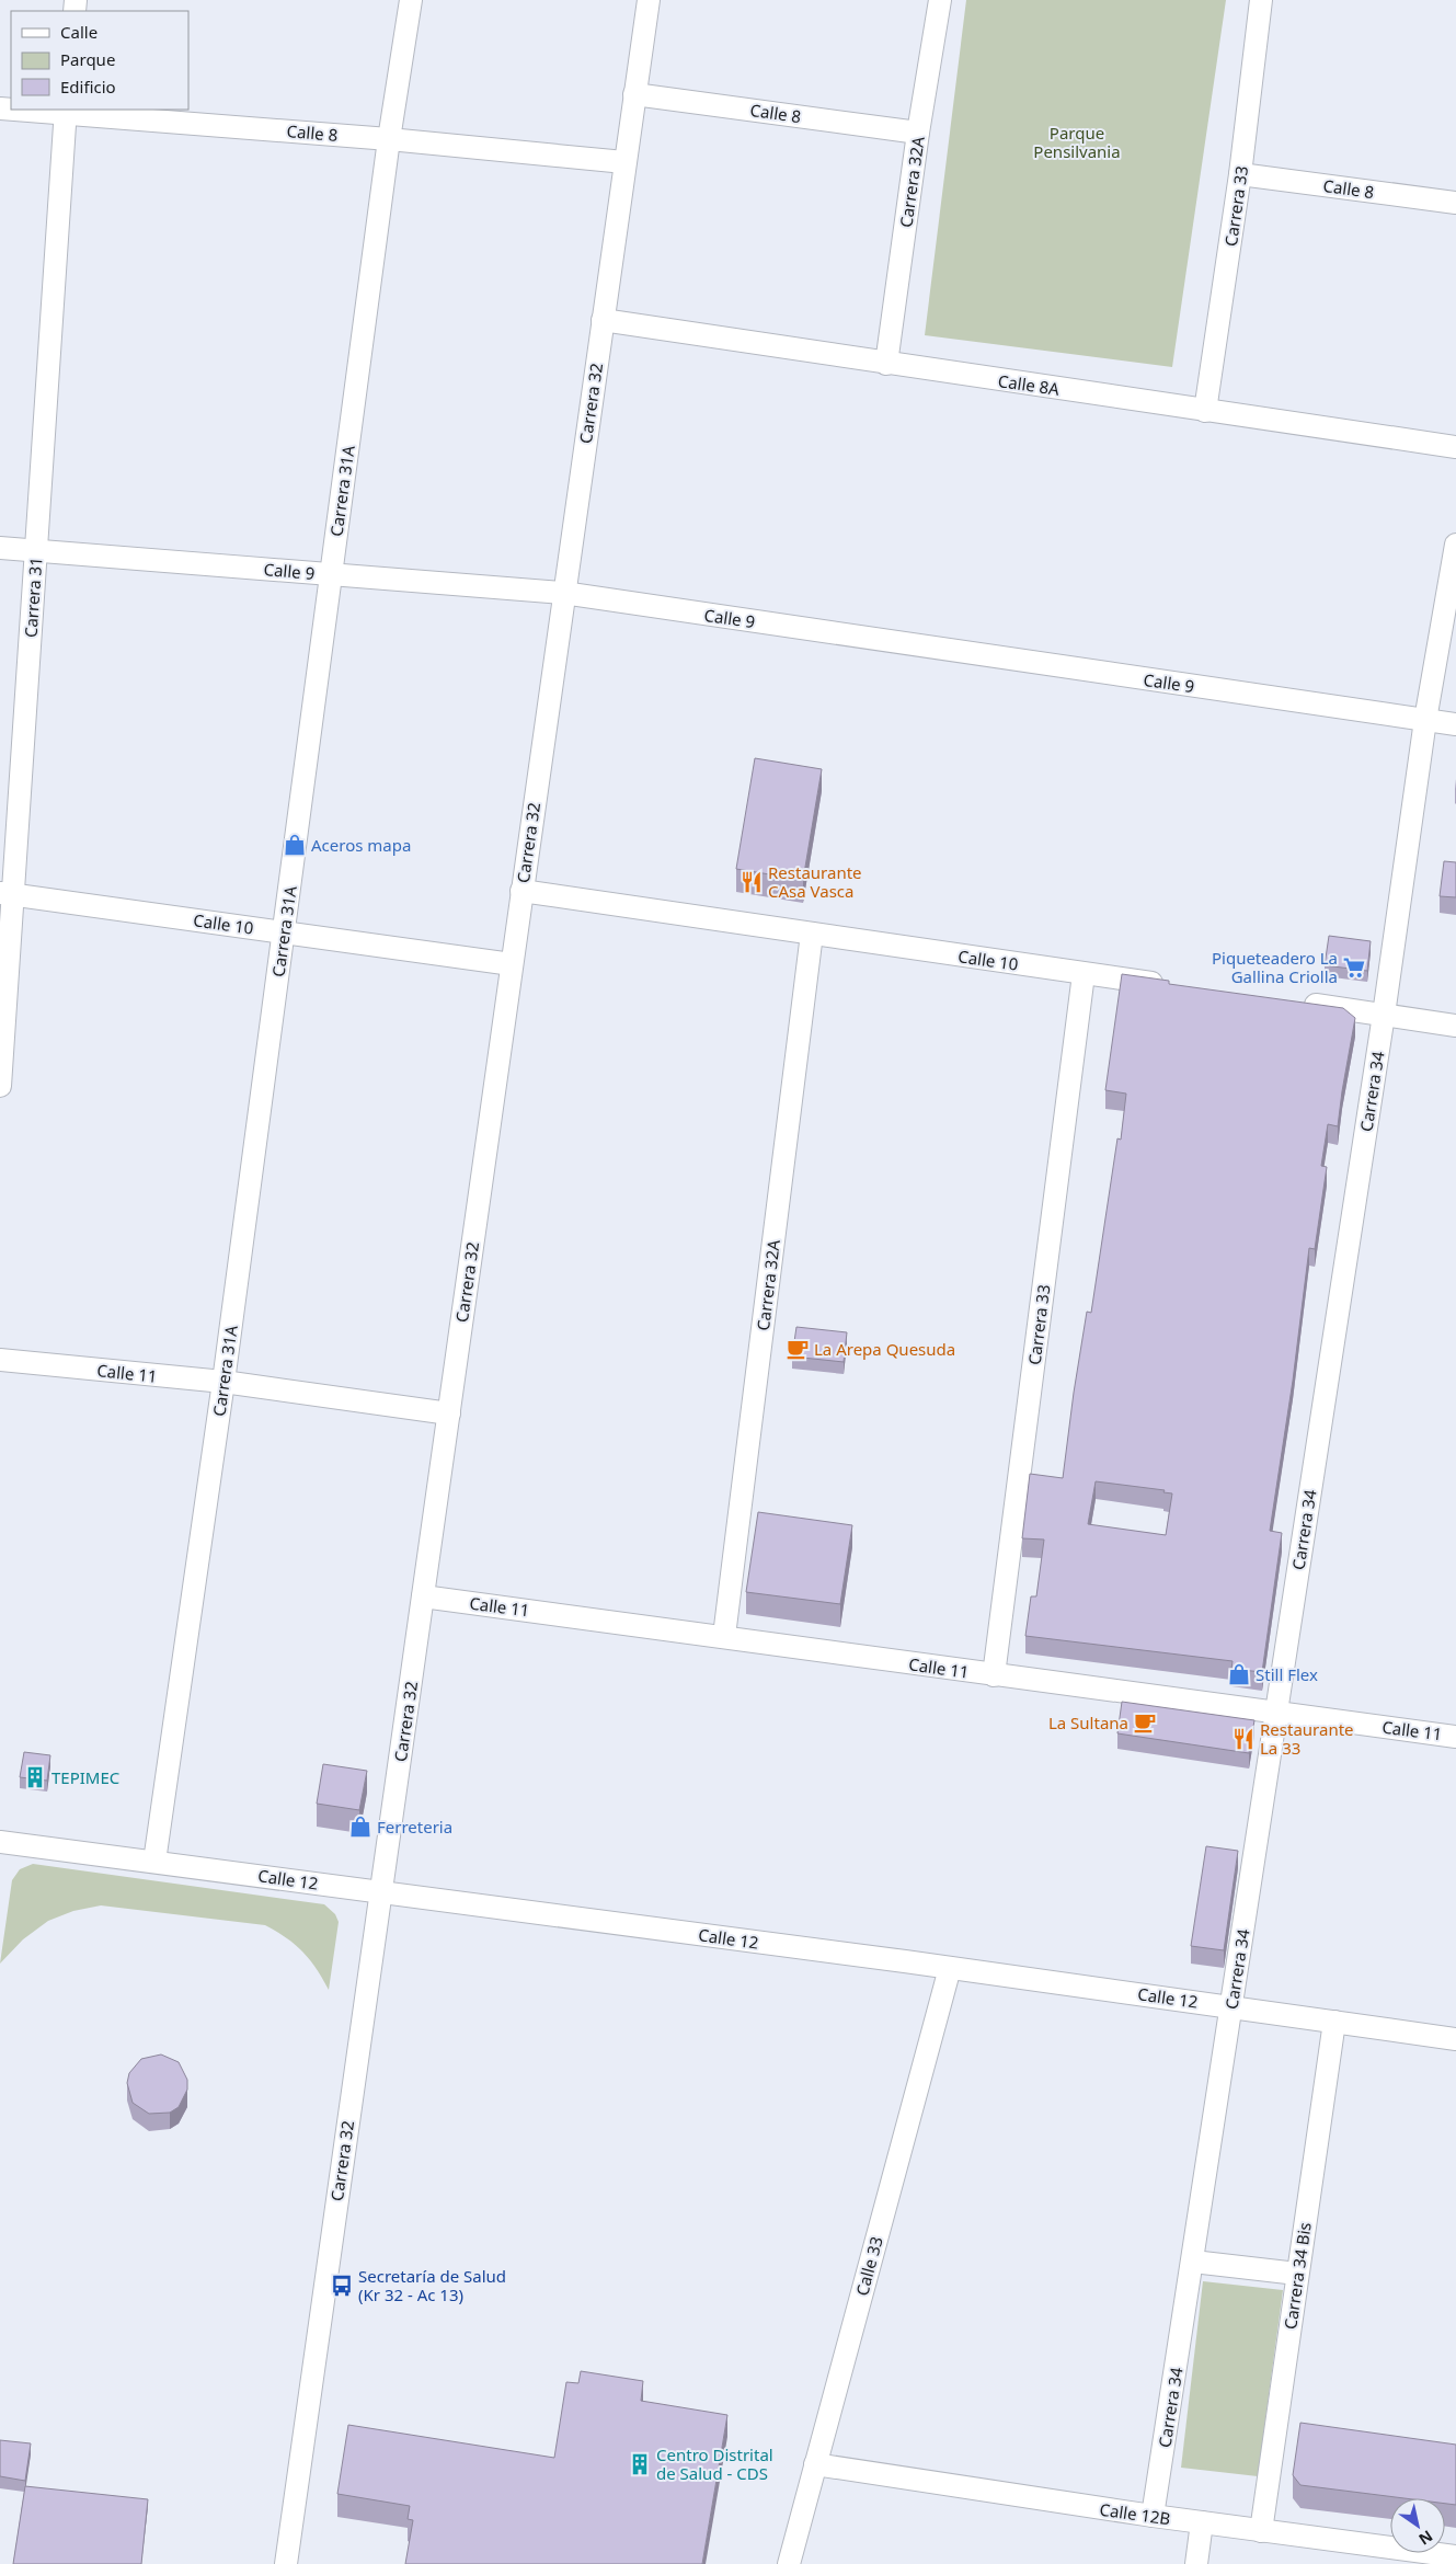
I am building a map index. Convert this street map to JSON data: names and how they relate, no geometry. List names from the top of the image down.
{
  "streets": {
    "street": [
      "Calle 8",
      "Carrera 32A",
      "Carrera 33",
      "Calle 8A",
      "Carrera 32",
      "Carrera 31A",
      "Calle 9",
      "Carrera 31",
      "Calle 10",
      "Carrera 34",
      "Calle 11",
      "Calle 12",
      "Calle 33",
      "Carrera 34 Bis",
      "Calle 12B"
    ]
  },
  "crossings": [
    ["Calle 8", "Carrera 32A"],
    ["Calle 8", "Carrera 33"],
    ["Calle 8", "Carrera 32"],
    ["Calle 8", "Carrera 31A"],
    ["Calle 8", "Carrera 31"],
    ["Carrera 32A", "Calle 8A"],
    ["Carrera 32A", "Calle 10"],
    ["Carrera 32A", "Calle 11"],
    ["Carrera 33", "Calle 8A"],
    ["Carrera 33", "Calle 10"],
    ["Carrera 33", "Calle 11"],
    ["Calle 8A", "Carrera 32"],
    ["Carrera 32", "Calle 9"],
    ["Carrera 32", "Calle 10"],
    ["Carrera 32", "Calle 11"],
    ["Carrera 32", "Calle 12"],
    ["Carrera 31A", "Calle 9"],
    ["Carrera 31A", "Calle 10"],
    ["Carrera 31A", "Calle 11"],
    ["Carrera 31A", "Calle 12"],
    ["Calle 9", "Carrera 31"],
    ["Calle 9", "Carrera 34"],
    ["Carrera 31", "Calle 10"],
    ["Carrera 34", "Calle 11"],
    ["Carrera 34", "Calle 12"],
    ["Carrera 34", "Calle 12B"],
    ["Calle 12", "Calle 33"],
    ["Calle 12", "Carrera 34 Bis"],
    ["Calle 33", "Calle 12B"],
    ["Carrera 34 Bis", "Calle 12B"]
  ],
  "parks": ["Parque Pensilvania"],
  "places": {
    "shop": ["Aceros mapa", "Still Flex", "Ferreteria"],
    "restaurant": ["Restaurante CAsa Vasca", "Restaurante La 33"],
    "supermarket": ["Piqueteadero La Gallina Criolla"],
    "cafe": ["La Arepa Quesuda", "La Sultana"],
    "building": ["TEPIMEC", "Centro Distrital de Salud - CDS"],
    "bus stop": ["Secretaría de Salud (Kr 32 - Ac 13)"]
  },
  "legend": ["Calle", "Parque", "Edificio"],
  "north": "bottom right"
}
